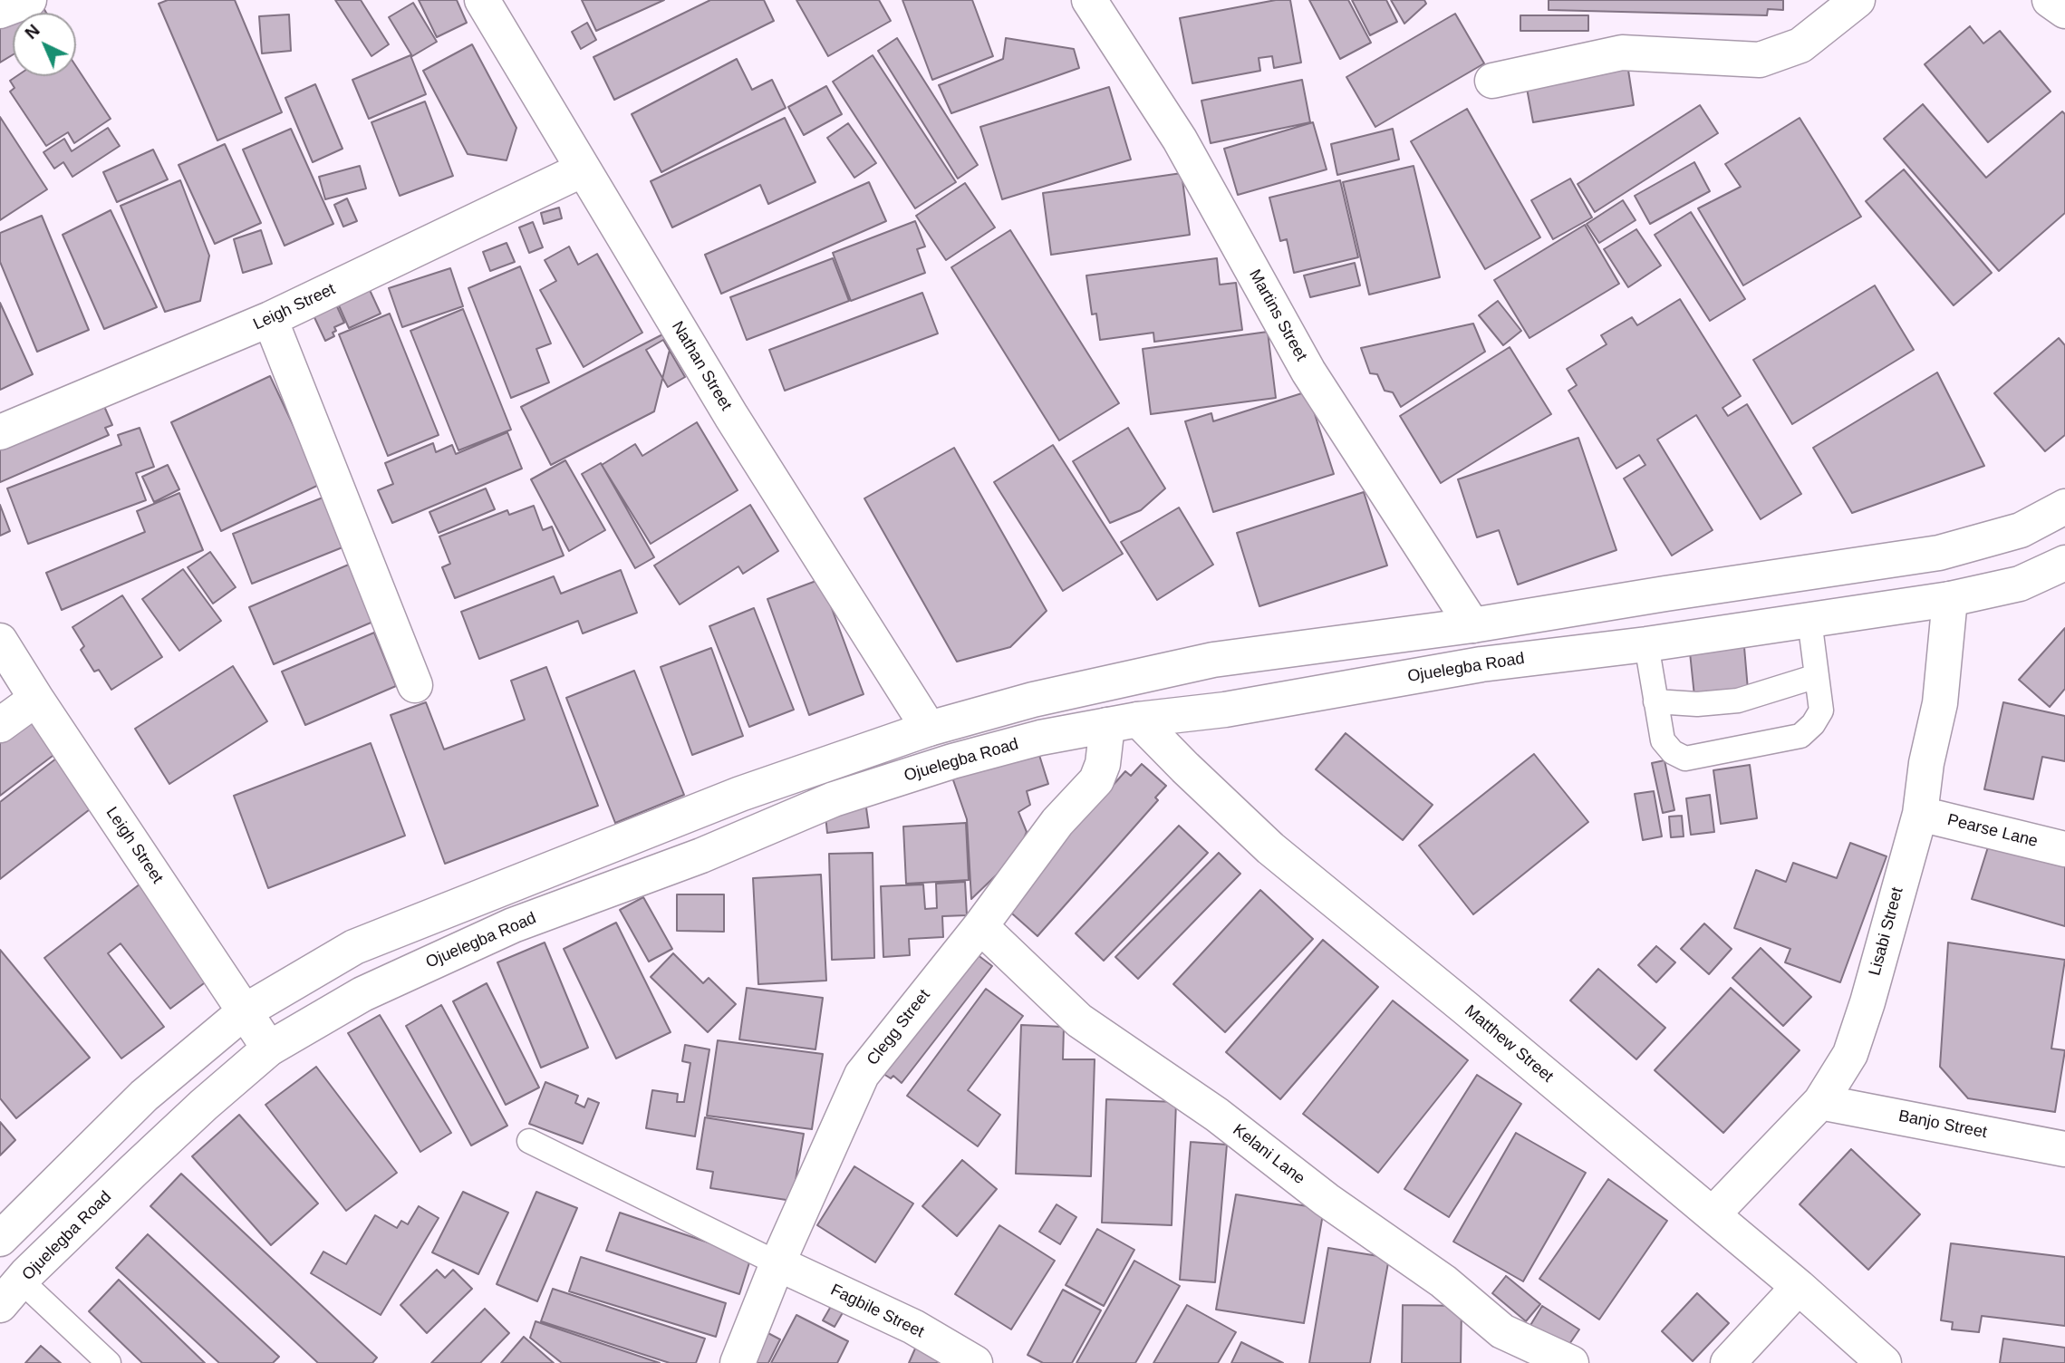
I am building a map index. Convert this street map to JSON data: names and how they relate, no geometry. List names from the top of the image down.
{
  "streets": {
    "street": [
      "Leigh Street",
      "Martins Street",
      "Nathan Street",
      "Ojuelegba Road",
      "Pearse Lane",
      "Lisabi Street",
      "Clegg Street",
      "Matthew Street",
      "Banjo Street",
      "Kelani Lane",
      "Fagbile Street"
    ]
  },
  "crossings": [
    ["Leigh Street", "Nathan Street"],
    ["Leigh Street", "Ojuelegba Road"],
    ["Ojuelegba Road", "Lisabi Street"],
    ["Ojuelegba Road", "Clegg Street"],
    ["Ojuelegba Road", "Matthew Street"],
    ["Pearse Lane", "Lisabi Street"],
    ["Lisabi Street", "Matthew Street"],
    ["Lisabi Street", "Banjo Street"],
    ["Clegg Street", "Matthew Street"],
    ["Clegg Street", "Kelani Lane"],
    ["Clegg Street", "Fagbile Street"]
  ],
  "north": "top left"
}
